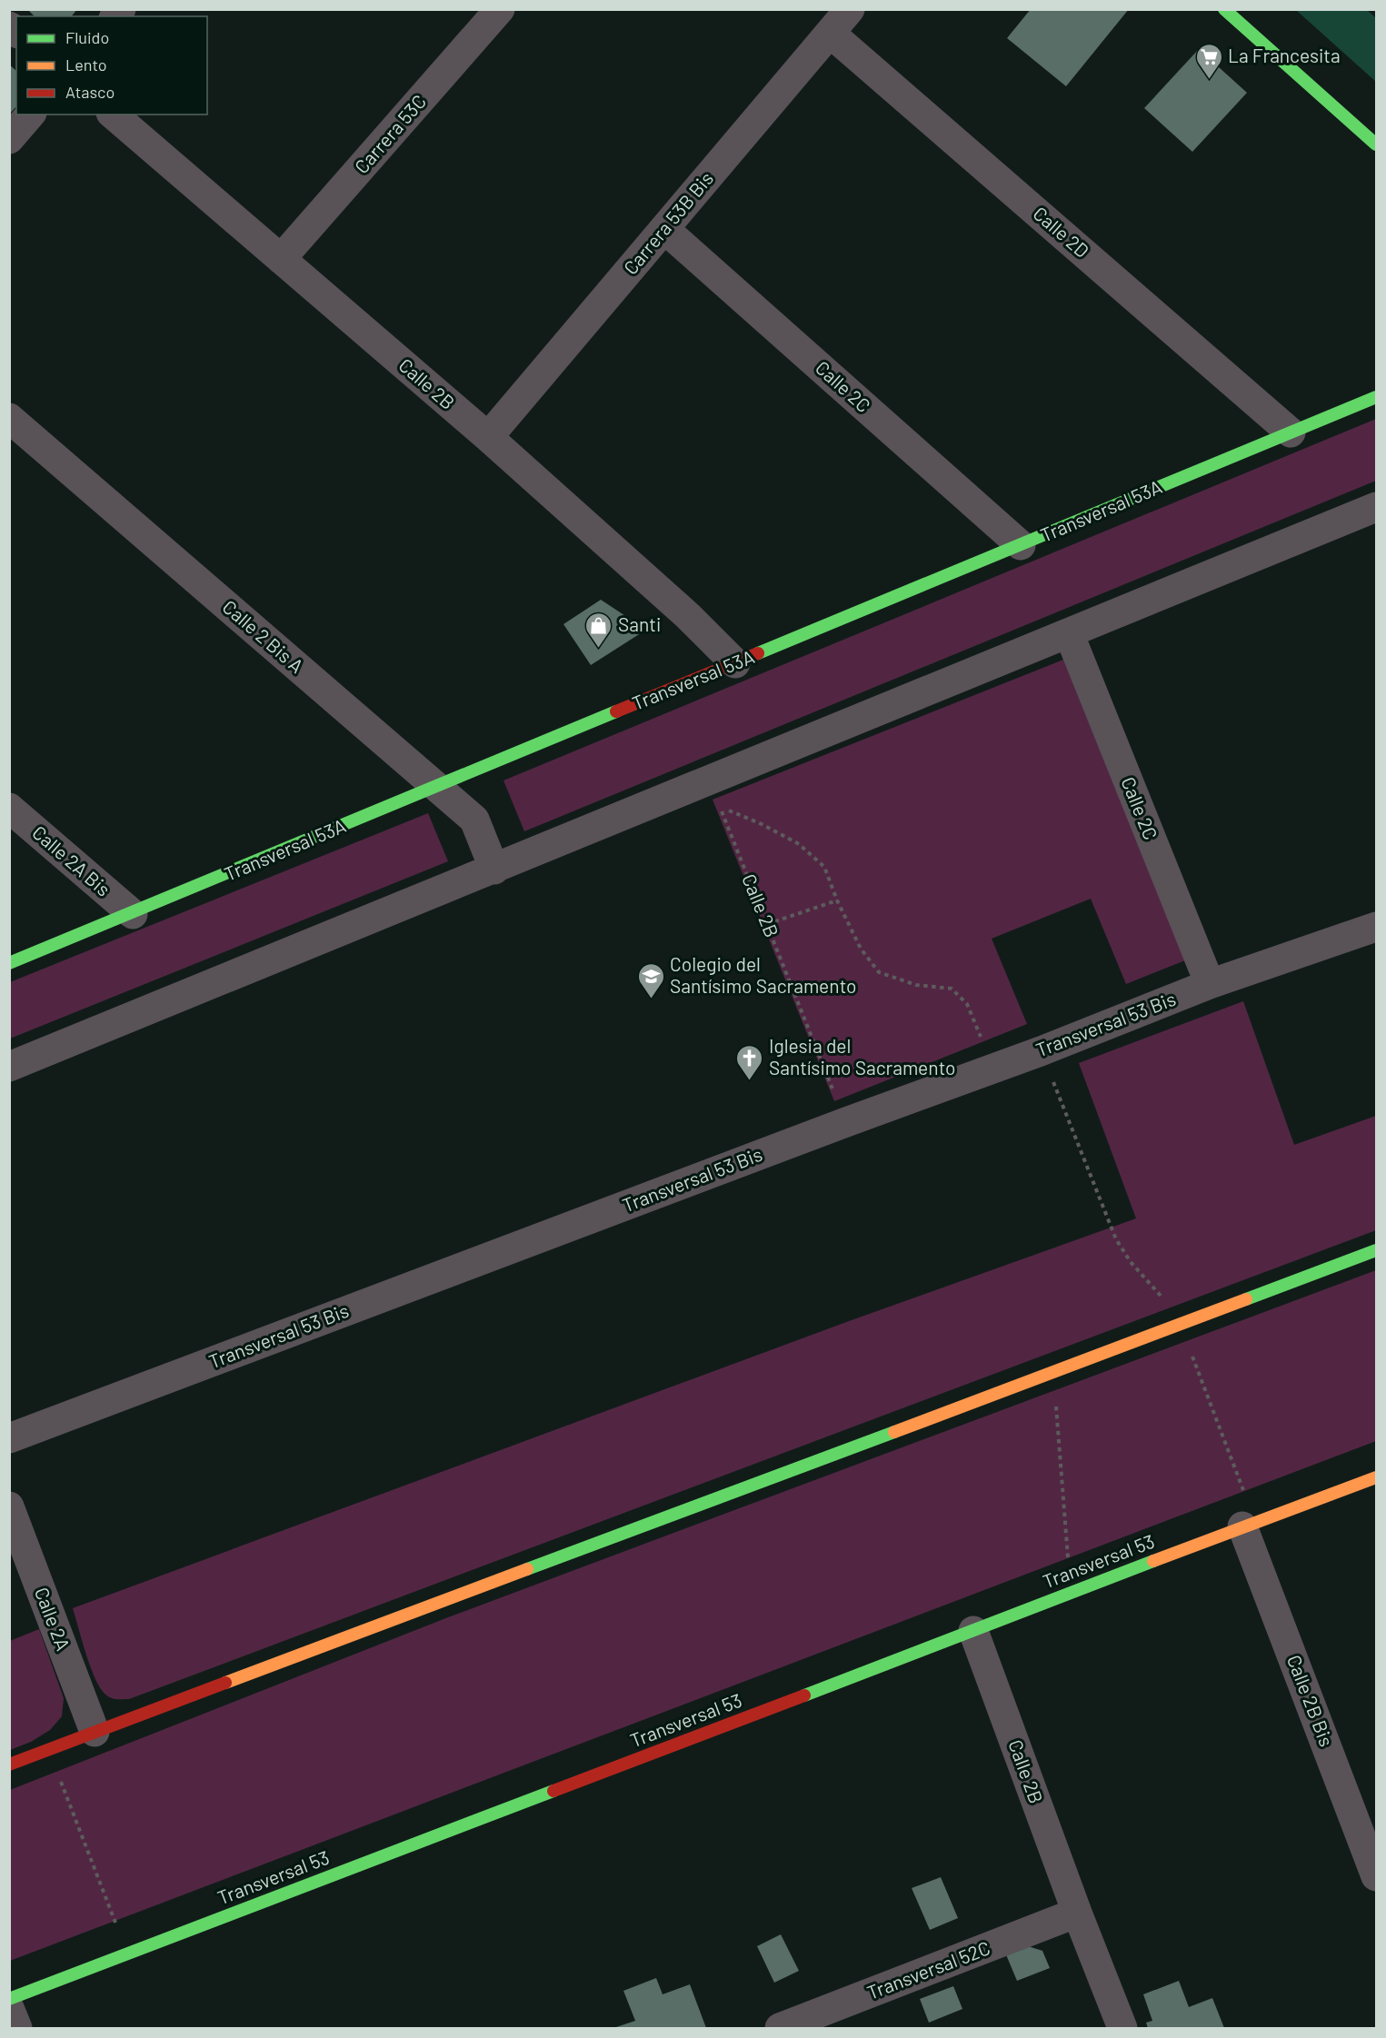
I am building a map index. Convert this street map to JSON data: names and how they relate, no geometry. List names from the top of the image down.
{
  "streets": {
    "street": [
      "Carrera 53C",
      "Carrera 53B Bis",
      "Calle 2D",
      "Calle 2B",
      "Calle 2C",
      "Transversal 53A",
      "Calle 2 Bis A",
      "Calle 2A Bis",
      "Transversal 53 Bis",
      "Transversal 53",
      "Calle 2A",
      "Calle 2B Bis",
      "Transversal 52C"
    ]
  },
  "crossings": [
    ["Carrera 53C", "Calle 2B"],
    ["Carrera 53B Bis", "Calle 2D"],
    ["Carrera 53B Bis", "Calle 2B"],
    ["Carrera 53B Bis", "Calle 2C"],
    ["Calle 2D", "Transversal 53A"],
    ["Calle 2B", "Transversal 53A"],
    ["Calle 2B", "Transversal 53 Bis"],
    ["Calle 2B", "Transversal 53"],
    ["Calle 2B", "Transversal 52C"],
    ["Calle 2C", "Transversal 53A"],
    ["Calle 2C", "Transversal 53 Bis"],
    ["Transversal 53A", "Calle 2 Bis A"],
    ["Transversal 53A", "Calle 2A Bis"],
    ["Transversal 53", "Calle 2B Bis"]
  ],
  "places": {
    "supermarket": ["La Francesita"],
    "shop": ["Santi"],
    "school or university": ["Colegio del Santísimo Sacramento"],
    "church": ["Iglesia del Santísimo Sacramento"]
  },
  "legend": ["Fluido", "Lento", "Atasco"]
}
